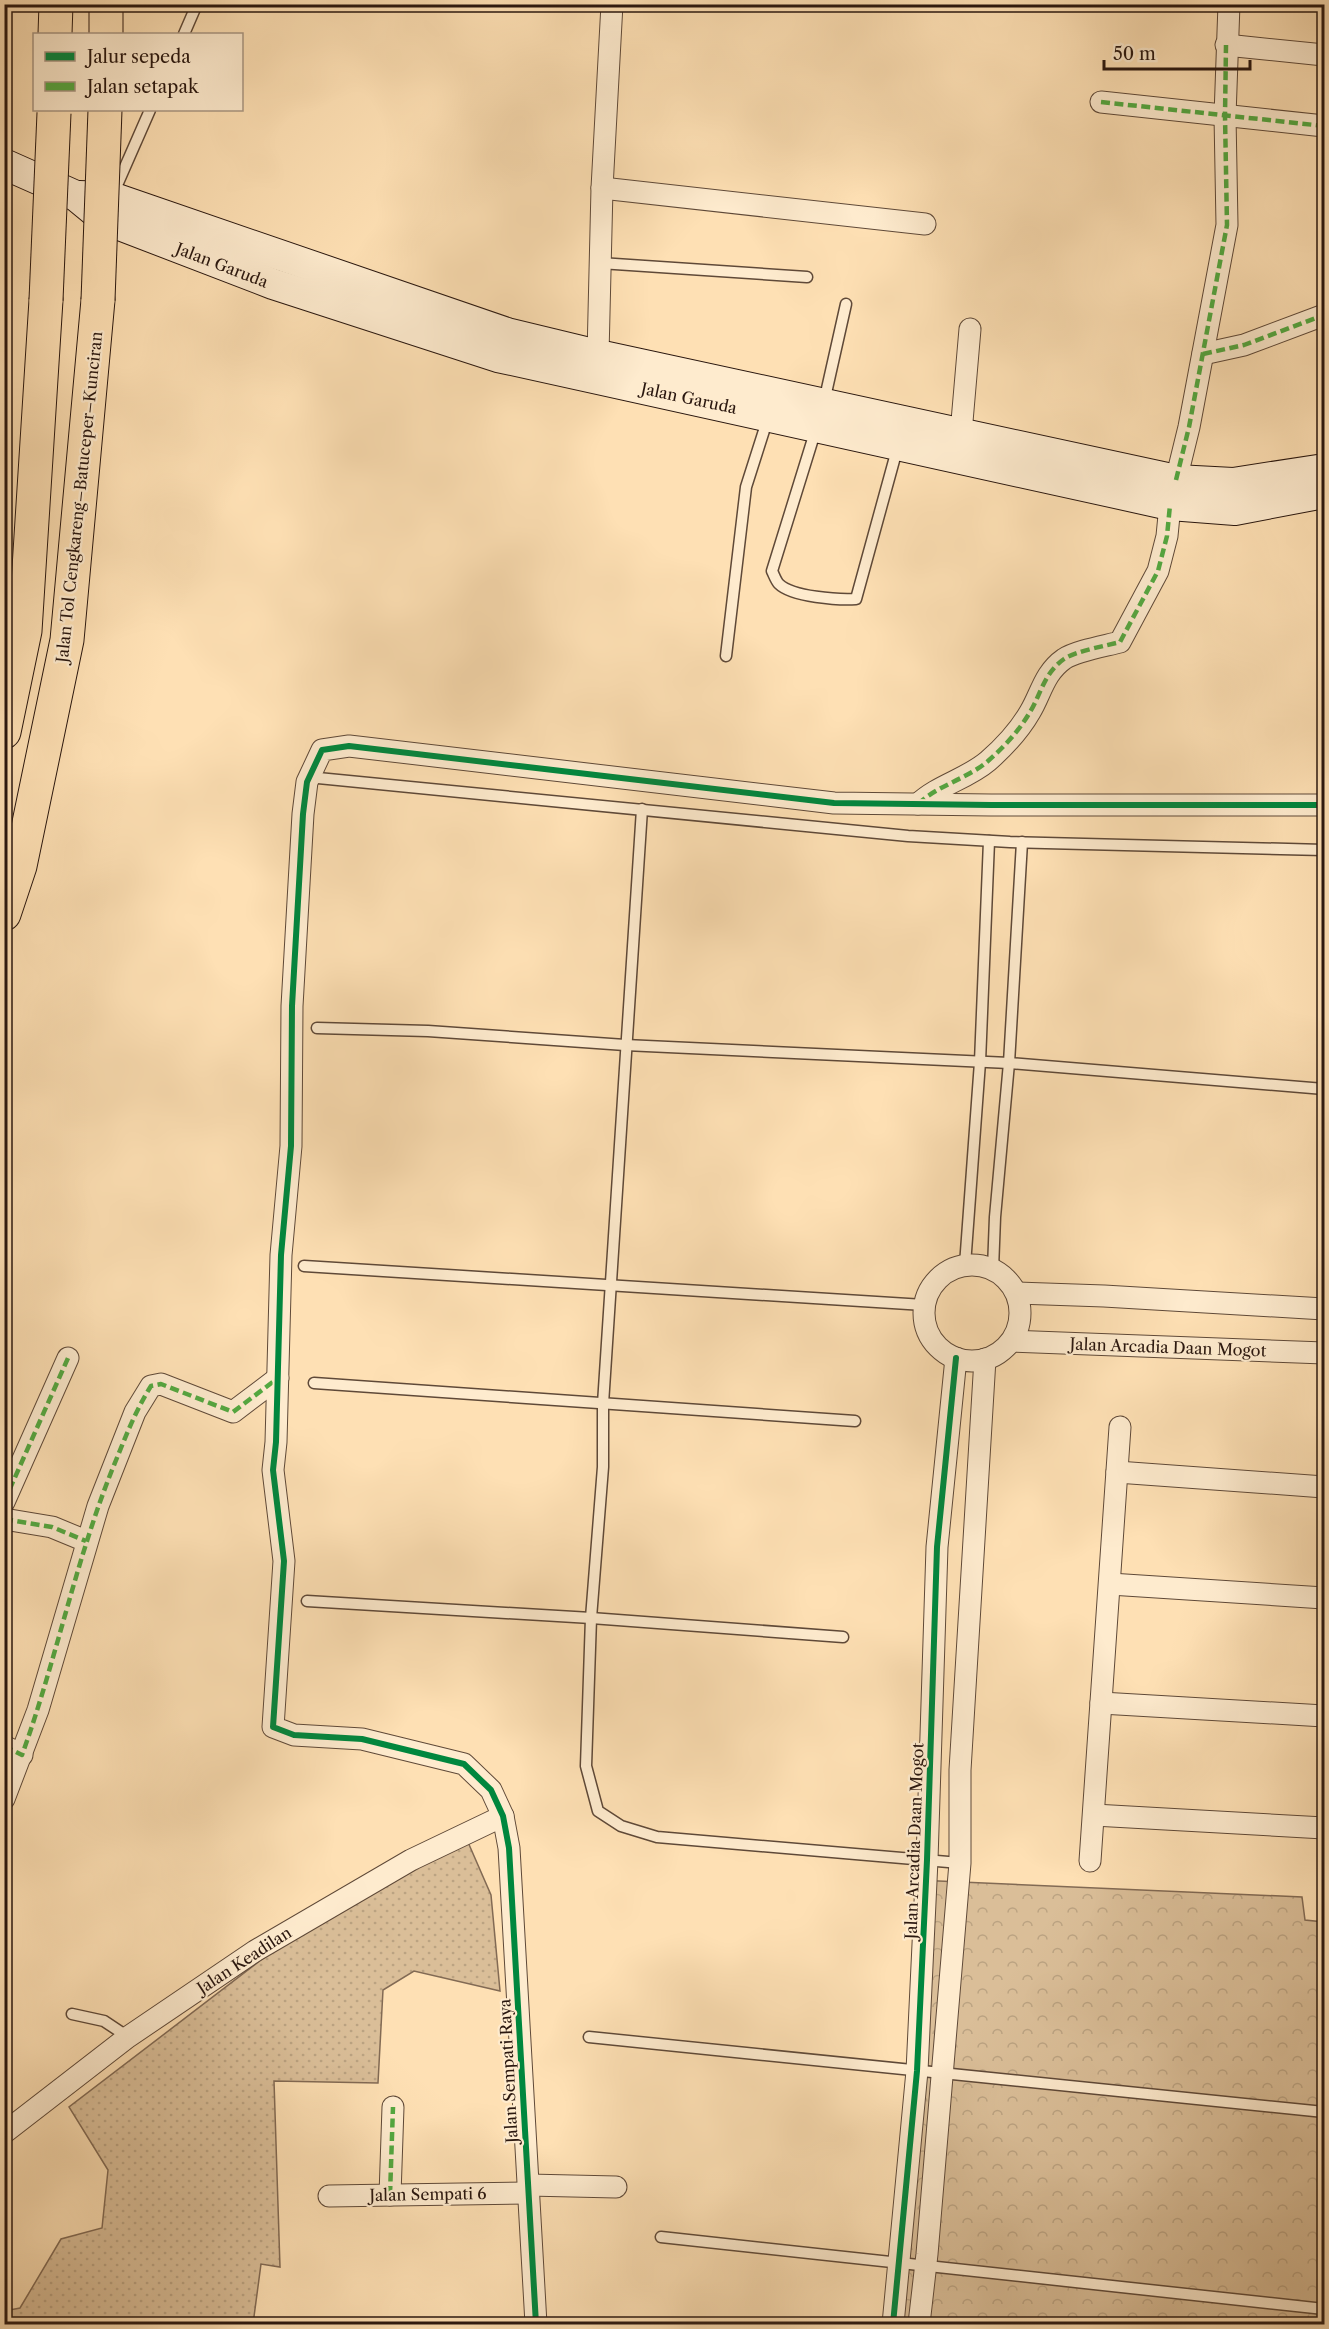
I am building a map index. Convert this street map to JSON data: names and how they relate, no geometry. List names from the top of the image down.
{
  "streets": {
    "highway": ["Jalan Tol Cengkareng–Batuceper–Kunciran"],
    "main road": ["Jalan Garuda"],
    "street": [
      "Jalan Arcadia Daan Mogot",
      "Jalan Keadilan",
      "Jalan Sempati Raya",
      "Jalan Sempati 6"
    ]
  },
  "crossings": [
    ["Jalan Keadilan", "Jalan Sempati Raya"],
    ["Jalan Sempati Raya", "Jalan Sempati 6"]
  ],
  "legend": ["Jalur sepeda", "Jalan setapak"],
  "scale_bar": "50 m"
}
